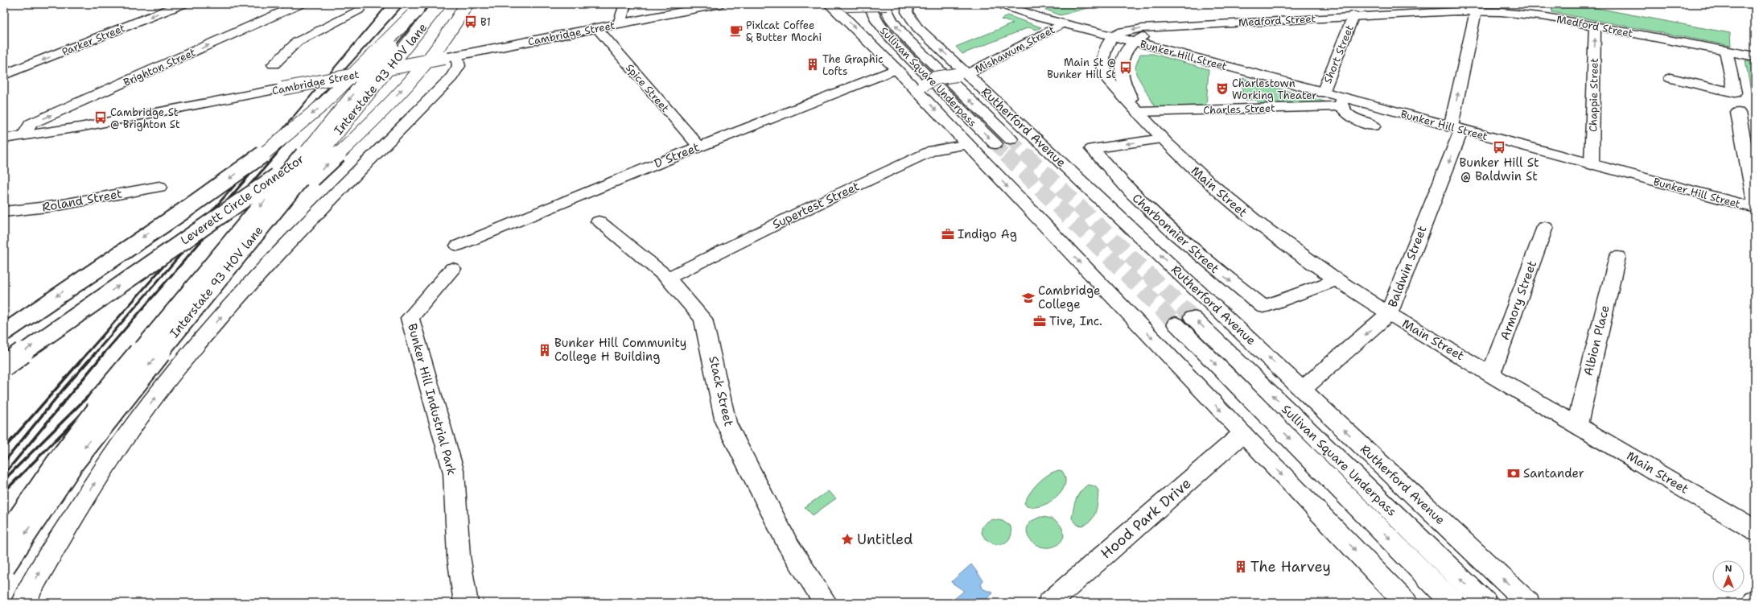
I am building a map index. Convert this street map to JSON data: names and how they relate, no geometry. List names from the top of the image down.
{
  "streets": {
    "main road": [
      "Medford Street",
      "Cambridge Street",
      "Parker Street",
      "Mishawum Street",
      "Short Street",
      "Bunker Hill Street",
      "Brighton Street",
      "Sullivan Square Underpass",
      "Interstate 93 HOV lane",
      "Spice Street",
      "Chappie Street",
      "Charles Street",
      "Rutherford Avenue",
      "D Street",
      "Main Street",
      "Leverett Circle Connector",
      "Roland Street",
      "Supertest Street",
      "Charbonnier Street",
      "Baldwin Street",
      "Armory Street",
      "Albion Place",
      "Stack Street",
      "Bunker Hill Industrial Park",
      "Hood Park Drive"
    ]
  },
  "crossings": [
    ["Medford Street", "Short Street"],
    ["Medford Street", "Bunker Hill Street"],
    ["Medford Street", "Chappie Street"],
    ["Medford Street", "Main Street"],
    ["Medford Street", "Baldwin Street"],
    ["Cambridge Street", "Brighton Street"],
    ["Cambridge Street", "Spice Street"],
    ["Mishawum Street", "Rutherford Avenue"],
    ["Short Street", "Bunker Hill Street"],
    ["Bunker Hill Street", "Chappie Street"],
    ["Bunker Hill Street", "Charles Street"],
    ["Bunker Hill Street", "Main Street"],
    ["Bunker Hill Street", "Baldwin Street"],
    ["Spice Street", "D Street"],
    ["Charles Street", "Main Street"],
    ["Rutherford Avenue", "Baldwin Street"],
    ["Main Street", "Charbonnier Street"],
    ["Main Street", "Baldwin Street"],
    ["Main Street", "Armory Street"],
    ["Main Street", "Albion Place"],
    ["Supertest Street", "Stack Street"]
  ],
  "one_way": ["Parker Street", "Brighton Street"],
  "places": {
    "bus stop": [
      "B1",
      "Main St @ Bunker Hill St",
      "Cambridge St @ Brighton St",
      "Bunker Hill St @ Baldwin St"
    ],
    "cafe": ["Pixlcat Coffee & Butter Mochi"],
    "building": ["The Graphic Lofts", "Bunker Hill Community College H Building", "The Harvey"],
    "theatre": ["Charlestown Working Theater"],
    "office": ["Indigo Ag", "Tive, Inc."],
    "school or university": ["Cambridge College"],
    "bank": ["Santander"],
    "place": ["Untitled"]
  },
  "north": "top"
}
